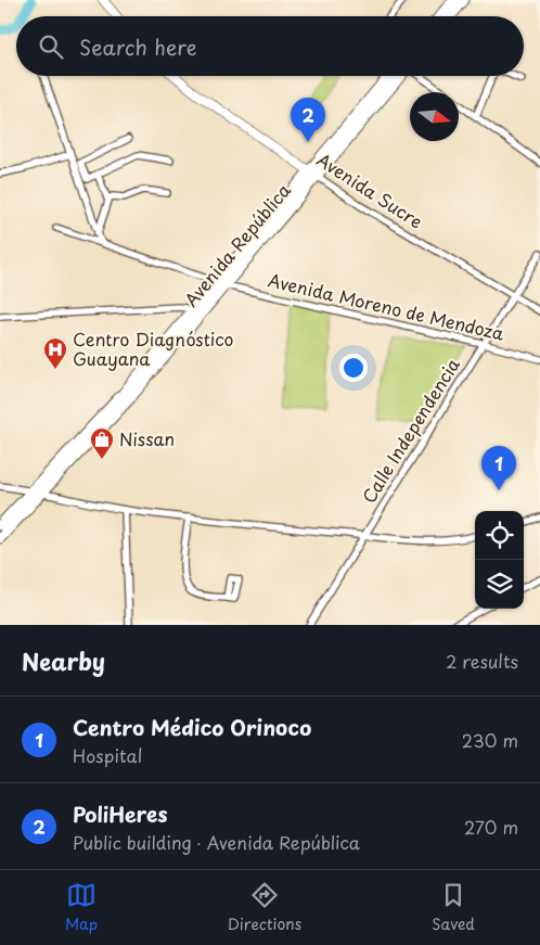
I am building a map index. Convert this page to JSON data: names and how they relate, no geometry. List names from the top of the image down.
{
  "streets": {
    "main road": ["Avenida República"],
    "street": ["Avenida Sucre", "Avenida Moreno de Mendoza", "Calle Independencia"]
  },
  "crossings": [
    ["Avenida Sucre", "Avenida República"],
    ["Avenida Sucre", "Calle Independencia"],
    ["Avenida República", "Avenida Moreno de Mendoza"],
    ["Avenida Moreno de Mendoza", "Calle Independencia"]
  ],
  "places": {
    "hospital": ["Centro Diagnóstico Guayana"],
    "shop": ["Nissan"]
  },
  "north": "right",
  "page": {
    "search": "Search here",
    "pins": ["2", "1"],
    "heading": ["Nearby", "2 results"],
    "list": [
      {
        "mark": "1",
        "name": "Centro Médico Orinoco",
        "note": "Hospital",
        "value": "230 m"
      },
      {
        "mark": "2",
        "name": "PoliHeres",
        "note": "Public building · Avenida República",
        "value": "270 m"
      }
    ],
    "nav": ["Map", "Directions", "Saved"]
  }
}
